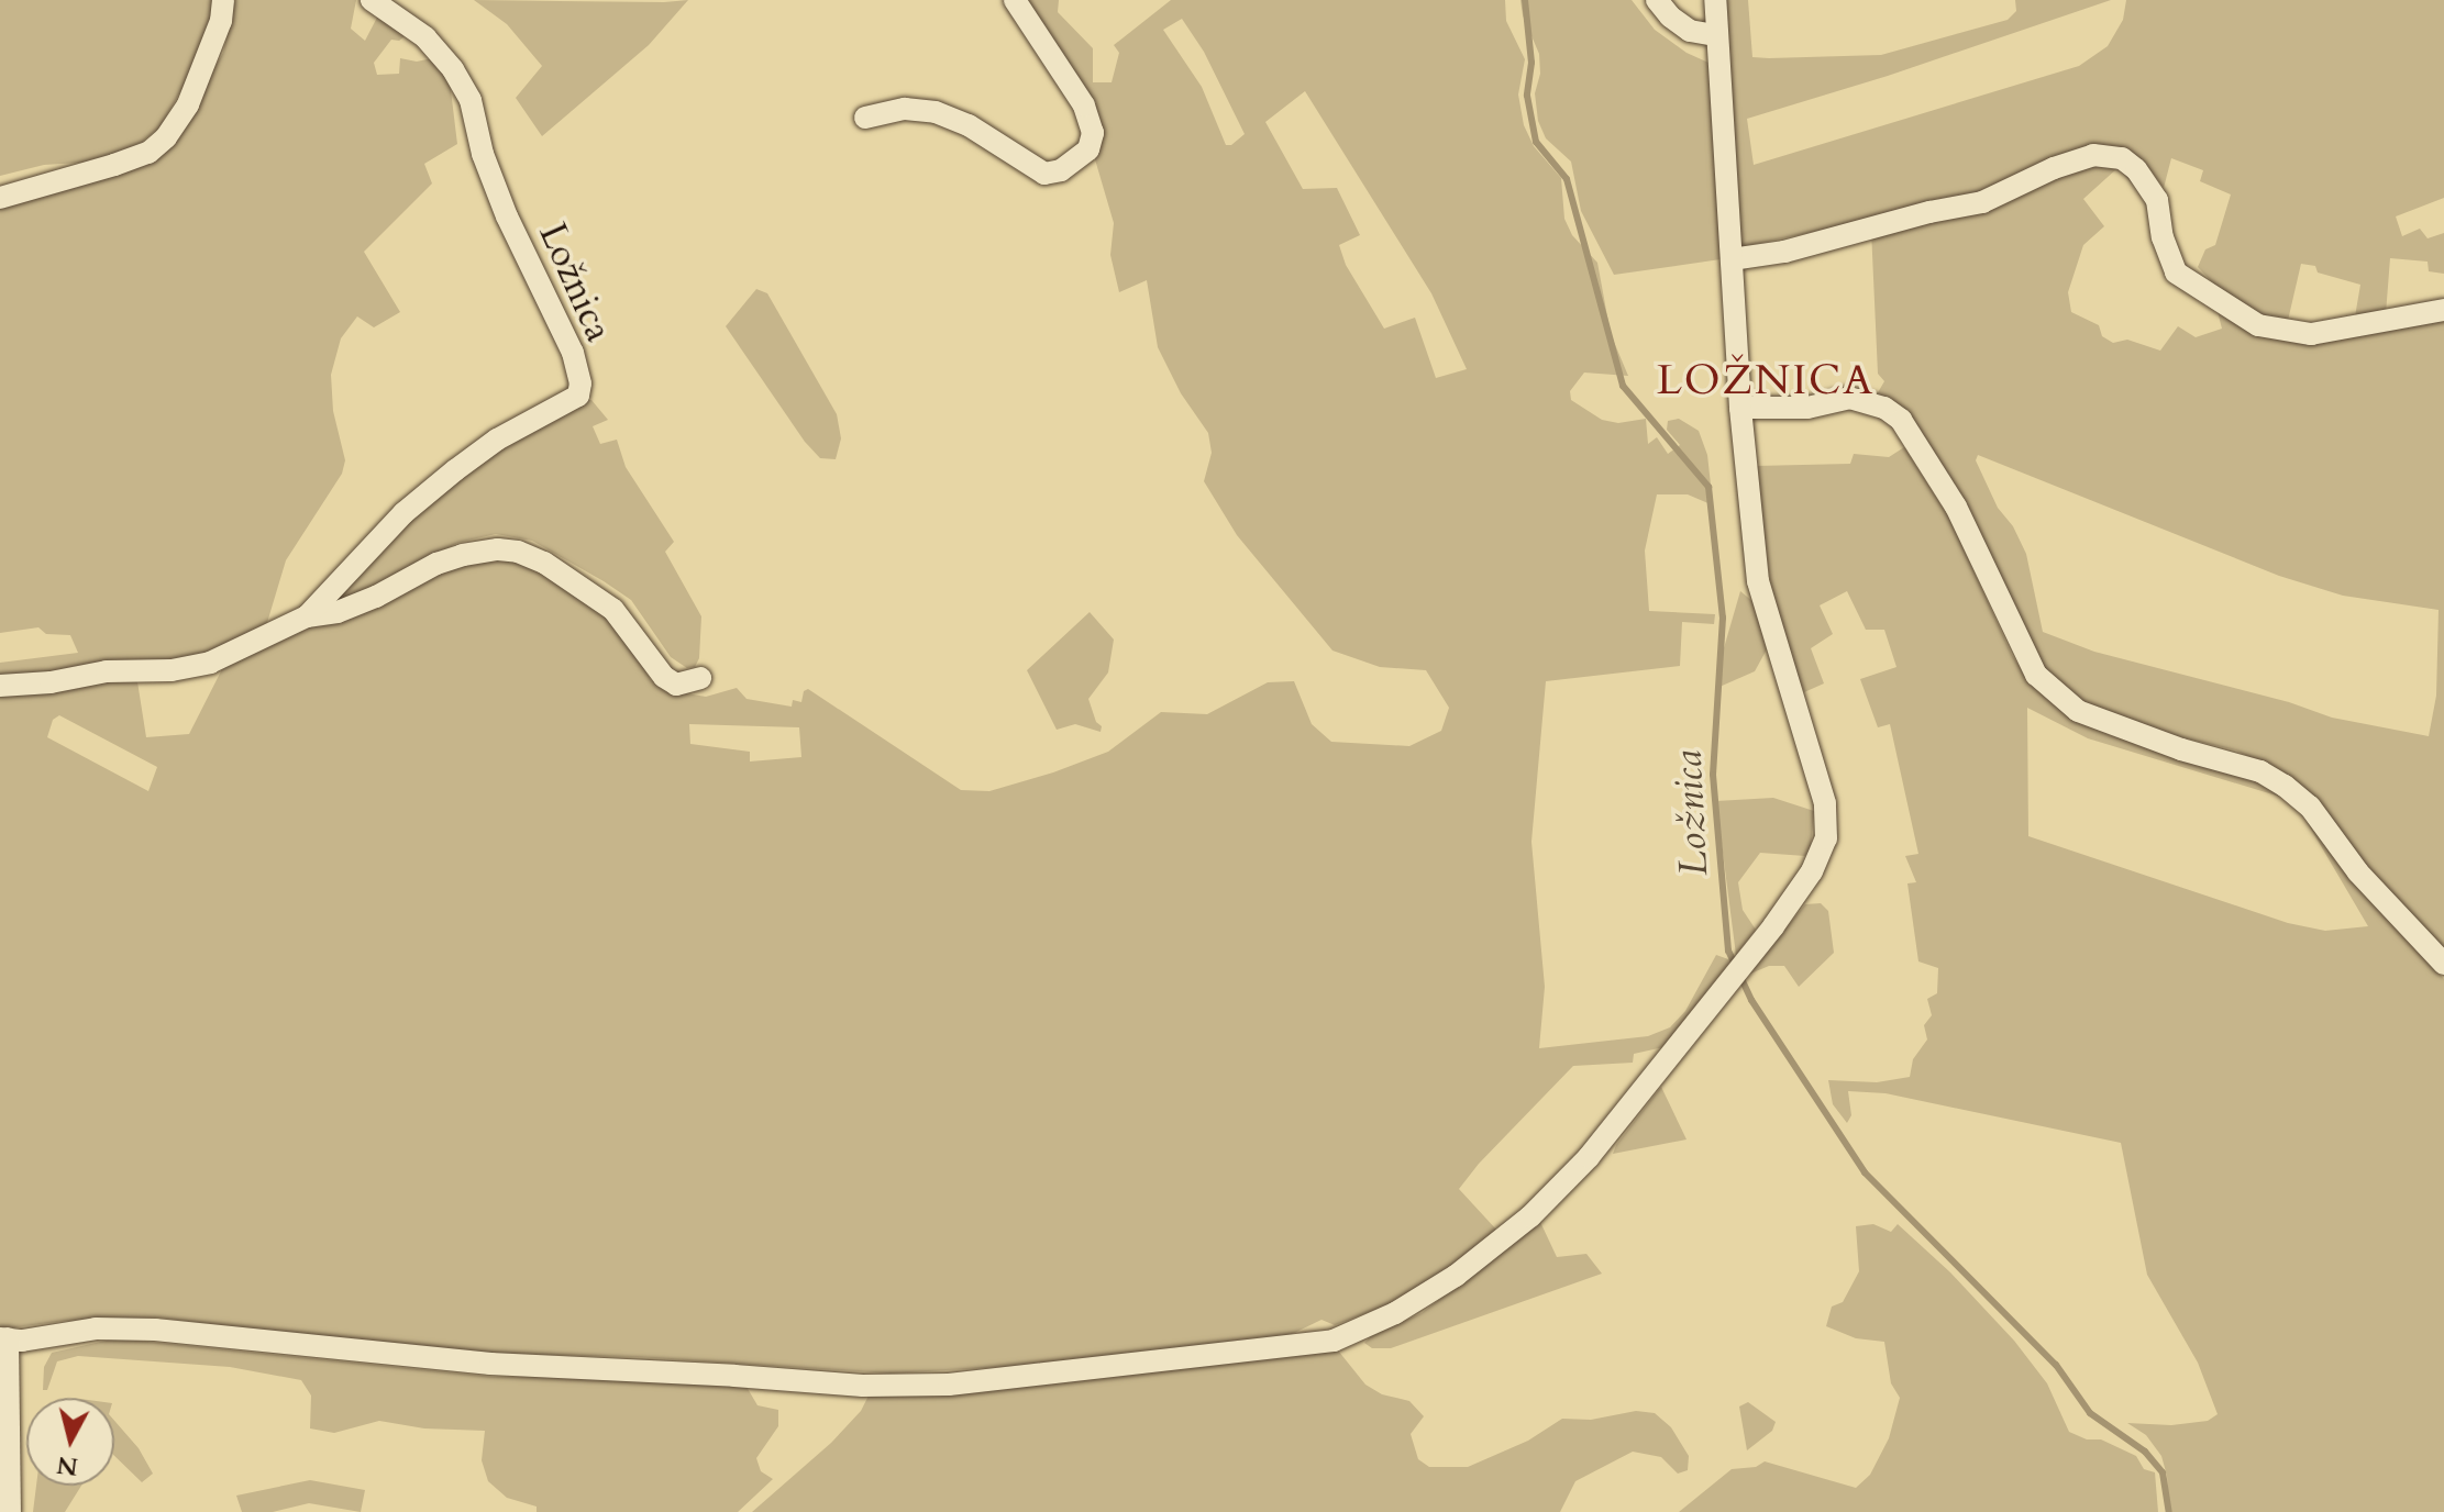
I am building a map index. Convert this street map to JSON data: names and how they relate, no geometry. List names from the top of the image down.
{
  "streets": {
    "street": ["Ložnica"]
  },
  "districts": ["LOŽNICA"],
  "water": ["Ložnica"],
  "north": "bottom"
}
